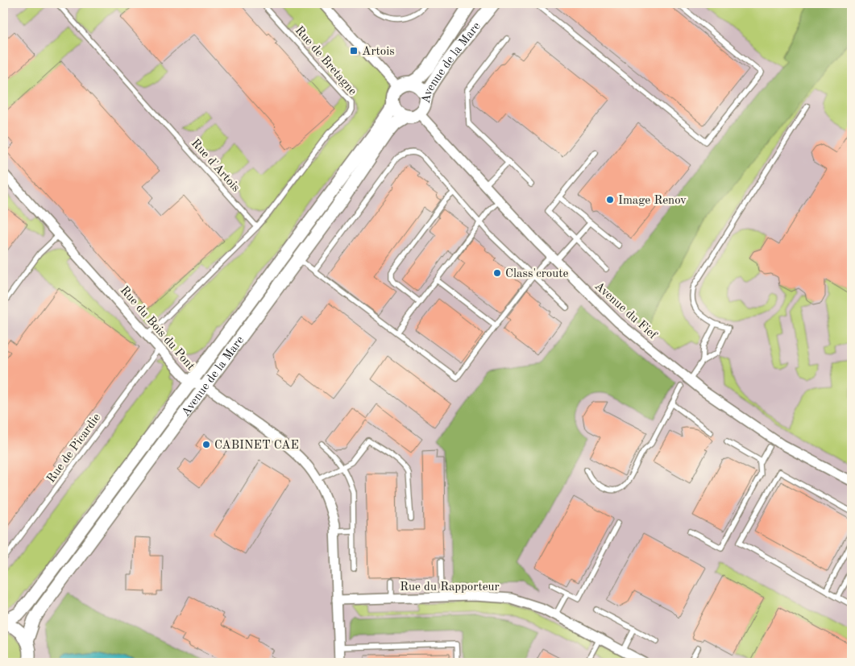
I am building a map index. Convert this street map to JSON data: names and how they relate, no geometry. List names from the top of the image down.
{
  "streets": {
    "street": [
      "Avenue de la Mare",
      "Avenue du Fief",
      "Rue du Bois du Pont",
      "Rue du Rapporteur"
    ],
    "lane": ["Rue de Bretagne", "Rue d'Artois", "Rue de Picardie"]
  },
  "crossings": [
    ["Rue de Bretagne", "Rue d'Artois"],
    ["Avenue de la Mare", "Avenue du Fief"],
    ["Avenue de la Mare", "Rue du Bois du Pont"],
    ["Rue du Bois du Pont", "Rue de Picardie"],
    ["Rue du Bois du Pont", "Rue du Rapporteur"]
  ],
  "places": {
    "transit": ["Artois"],
    "other": ["Image Renov", "Class'croute", "CABINET CAE"]
  }
}
